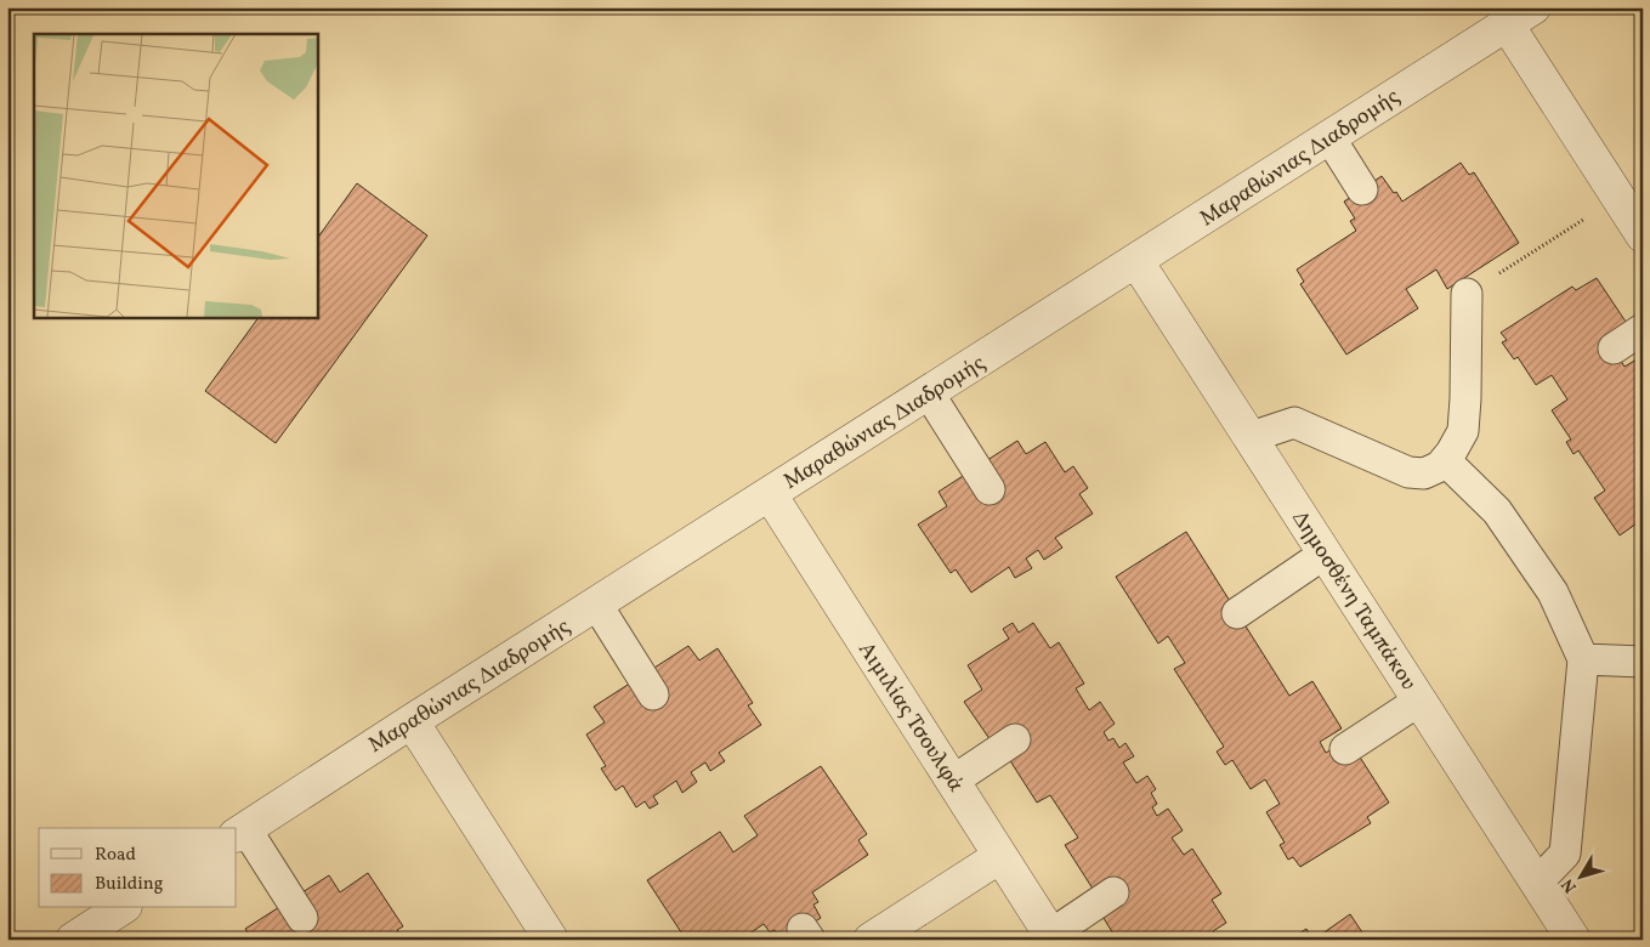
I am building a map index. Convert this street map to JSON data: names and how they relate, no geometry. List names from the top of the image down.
{
  "streets": {
    "street": ["Μαραθώνιας Διαδρομής", "Δημοσθένη Ταμπάκου", "Αιμιλίας Τσουλφά"]
  },
  "crossings": [
    ["Μαραθώνιας Διαδρομής", "Δημοσθένη Ταμπάκου"],
    ["Μαραθώνιας Διαδρομής", "Αιμιλίας Τσουλφά"]
  ],
  "legend": ["Road", "Building"],
  "north": "bottom left"
}
